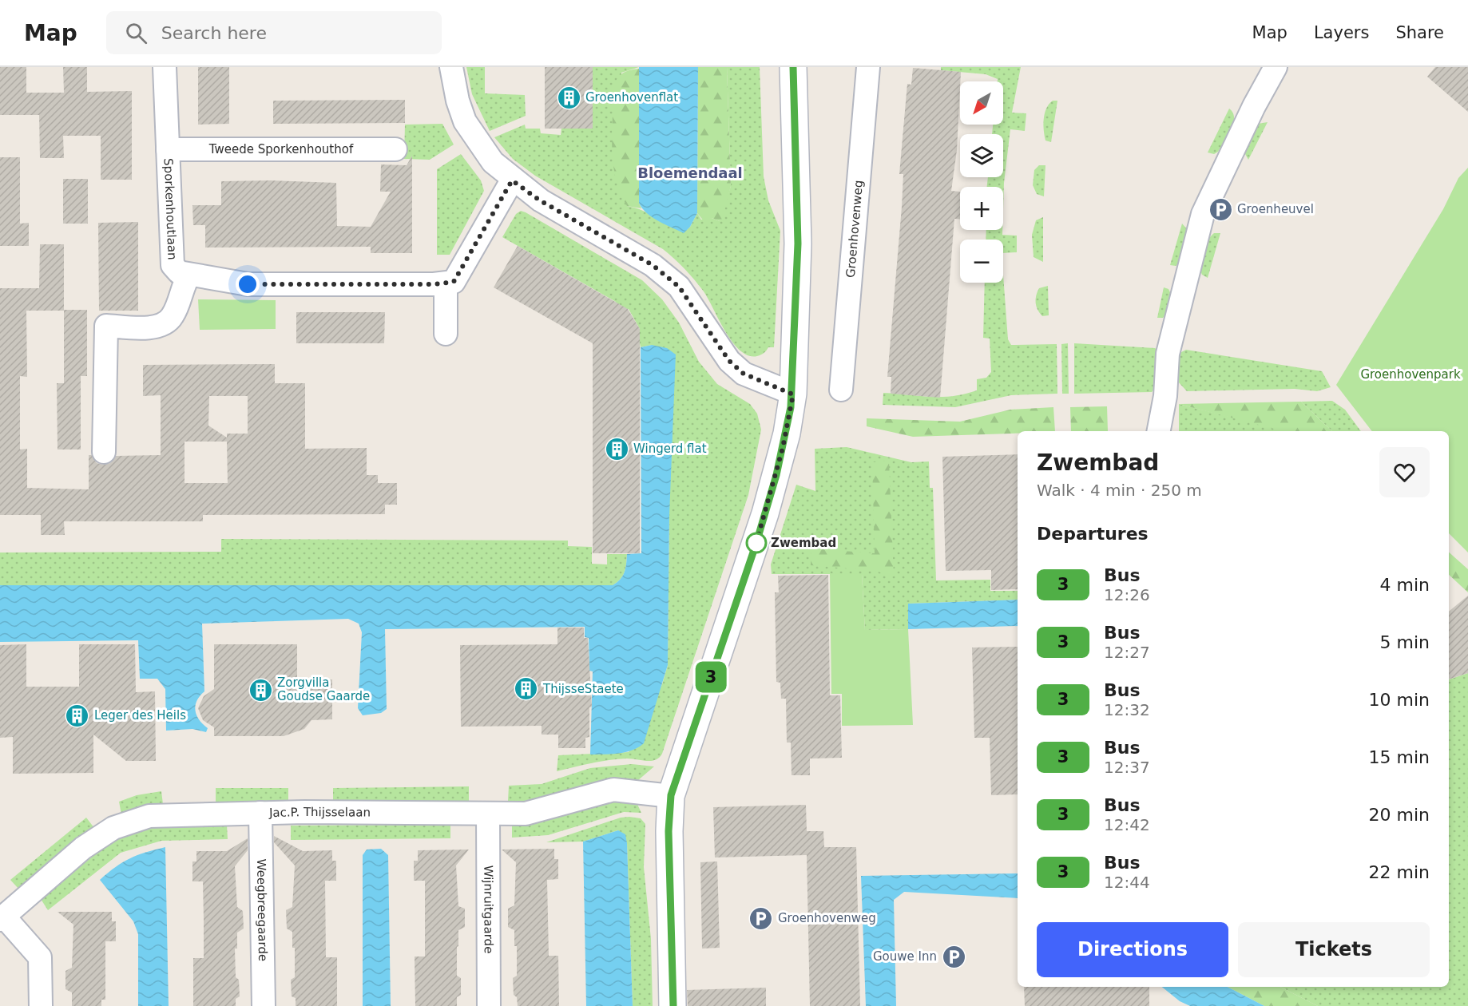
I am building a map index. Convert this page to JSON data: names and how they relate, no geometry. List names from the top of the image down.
{
  "streets": {
    "street": [
      "Tweede Sporkenhouthof",
      "Sporkenhoutlaan",
      "Groenhovenweg",
      "Jac.P. Thijsselaan",
      "Weegbreegaarde",
      "Wijnruitgaarde"
    ]
  },
  "crossings": [
    ["Tweede Sporkenhouthof", "Sporkenhoutlaan"],
    ["Jac.P. Thijsselaan", "Weegbreegaarde"],
    ["Jac.P. Thijsselaan", "Wijnruitgaarde"]
  ],
  "districts": ["Bloemendaal"],
  "parks": ["Groenhovenpark"],
  "places": {
    "building": [
      "Groenhovenflat",
      "Wingerd flat",
      "ThijsseStaete",
      "Zorgvilla Goudse Gaarde",
      "Leger des Heils"
    ],
    "parking": ["Groenheuvel", "Groenhovenweg", "Gouwe Inn"],
    "other": ["Zwembad"]
  },
  "lines": ["bus line 3"],
  "north": "bottom left",
  "page": {
    "header": "Map",
    "search": "Search here",
    "nav": ["Map", "Layers", "Share"],
    "on_map": "3",
    "map_buttons": ["+", "−"],
    "heading": [
      ["Zwembad", "Walk · 4 min · 250 m"],
      "Departures"
    ],
    "list": [
      {
        "mark": "3",
        "name": "Bus",
        "note": "12:26",
        "value": "4 min"
      },
      {
        "mark": "3",
        "name": "Bus",
        "note": "12:27",
        "value": "5 min"
      },
      {
        "mark": "3",
        "name": "Bus",
        "note": "12:32",
        "value": "10 min"
      },
      {
        "mark": "3",
        "name": "Bus",
        "note": "12:37",
        "value": "15 min"
      },
      {
        "mark": "3",
        "name": "Bus",
        "note": "12:42",
        "value": "20 min"
      },
      {
        "mark": "3",
        "name": "Bus",
        "note": "12:44",
        "value": "22 min"
      }
    ],
    "buttons": ["Directions", "Tickets"]
  }
}
